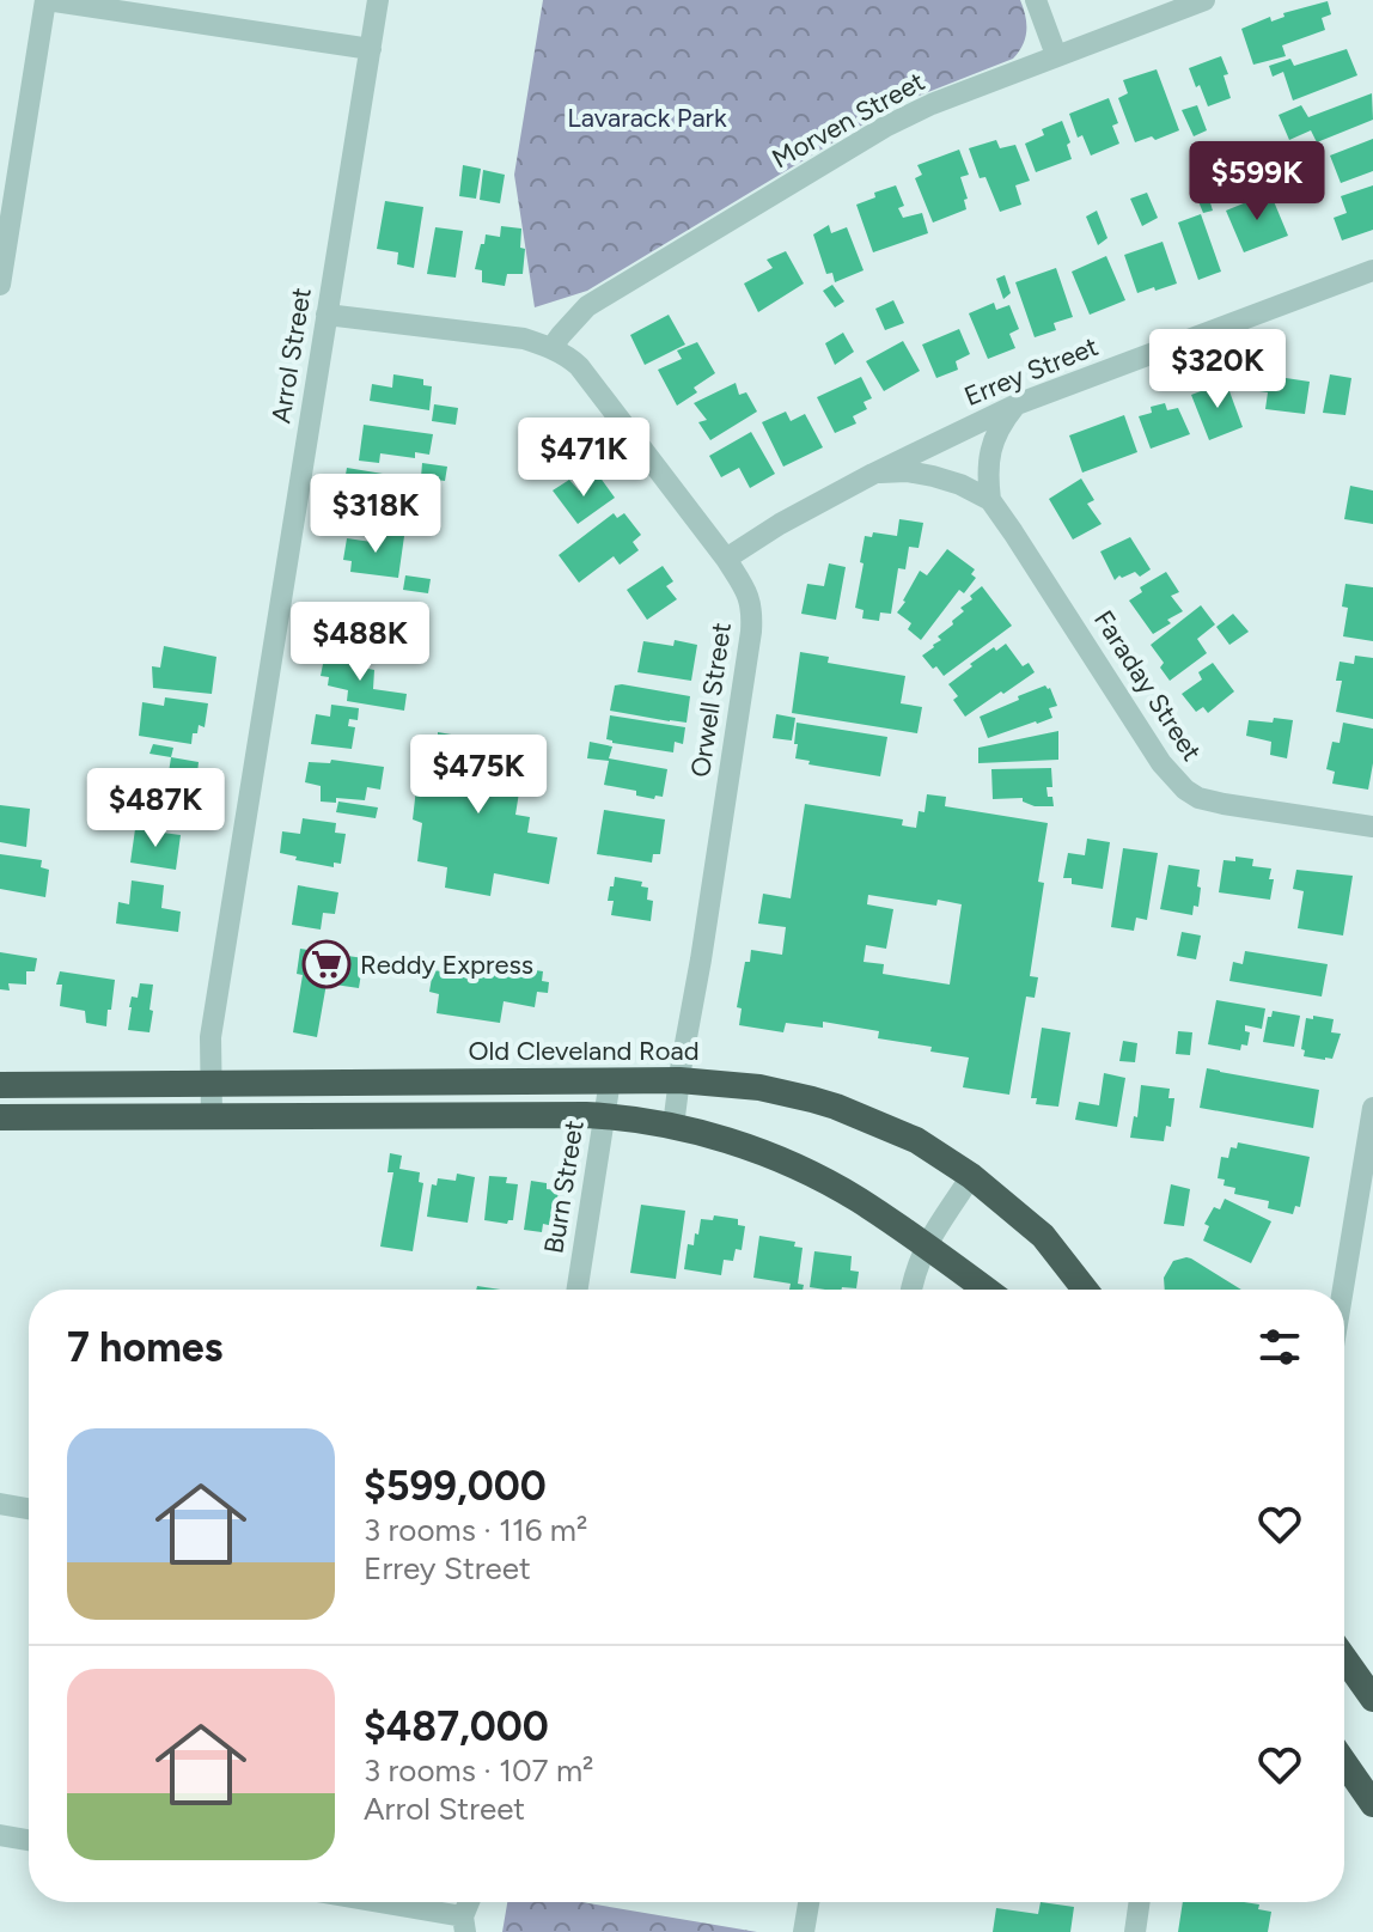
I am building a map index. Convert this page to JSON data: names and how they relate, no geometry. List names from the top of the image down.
{
  "streets": {
    "highway": ["Old Cleveland Road"],
    "street": [
      "Morven Street",
      "Arrol Street",
      "Errey Street",
      "Faraday Street",
      "Orwell Street",
      "Burn Street"
    ]
  },
  "crossings": [
    ["Morven Street", "Orwell Street"],
    ["Arrol Street", "Orwell Street"],
    ["Arrol Street", "Old Cleveland Road"],
    ["Errey Street", "Orwell Street"],
    ["Orwell Street", "Old Cleveland Road"],
    ["Old Cleveland Road", "Burn Street"]
  ],
  "parks": ["Lavarack Park"],
  "places": {
    "supermarket": ["Reddy Express"]
  },
  "page": {
    "price": [
      "$599K",
      "$320K",
      "$471K",
      "$318K",
      "$488K",
      "$475K",
      "$487K"
    ],
    "heading": "7 homes",
    "list": [
      {
        "name": "$599,000",
        "note": "3 rooms · 116 m² · Errey Street"
      },
      {
        "name": "$487,000",
        "note": "3 rooms · 107 m² · Arrol Street"
      }
    ]
  }
}
